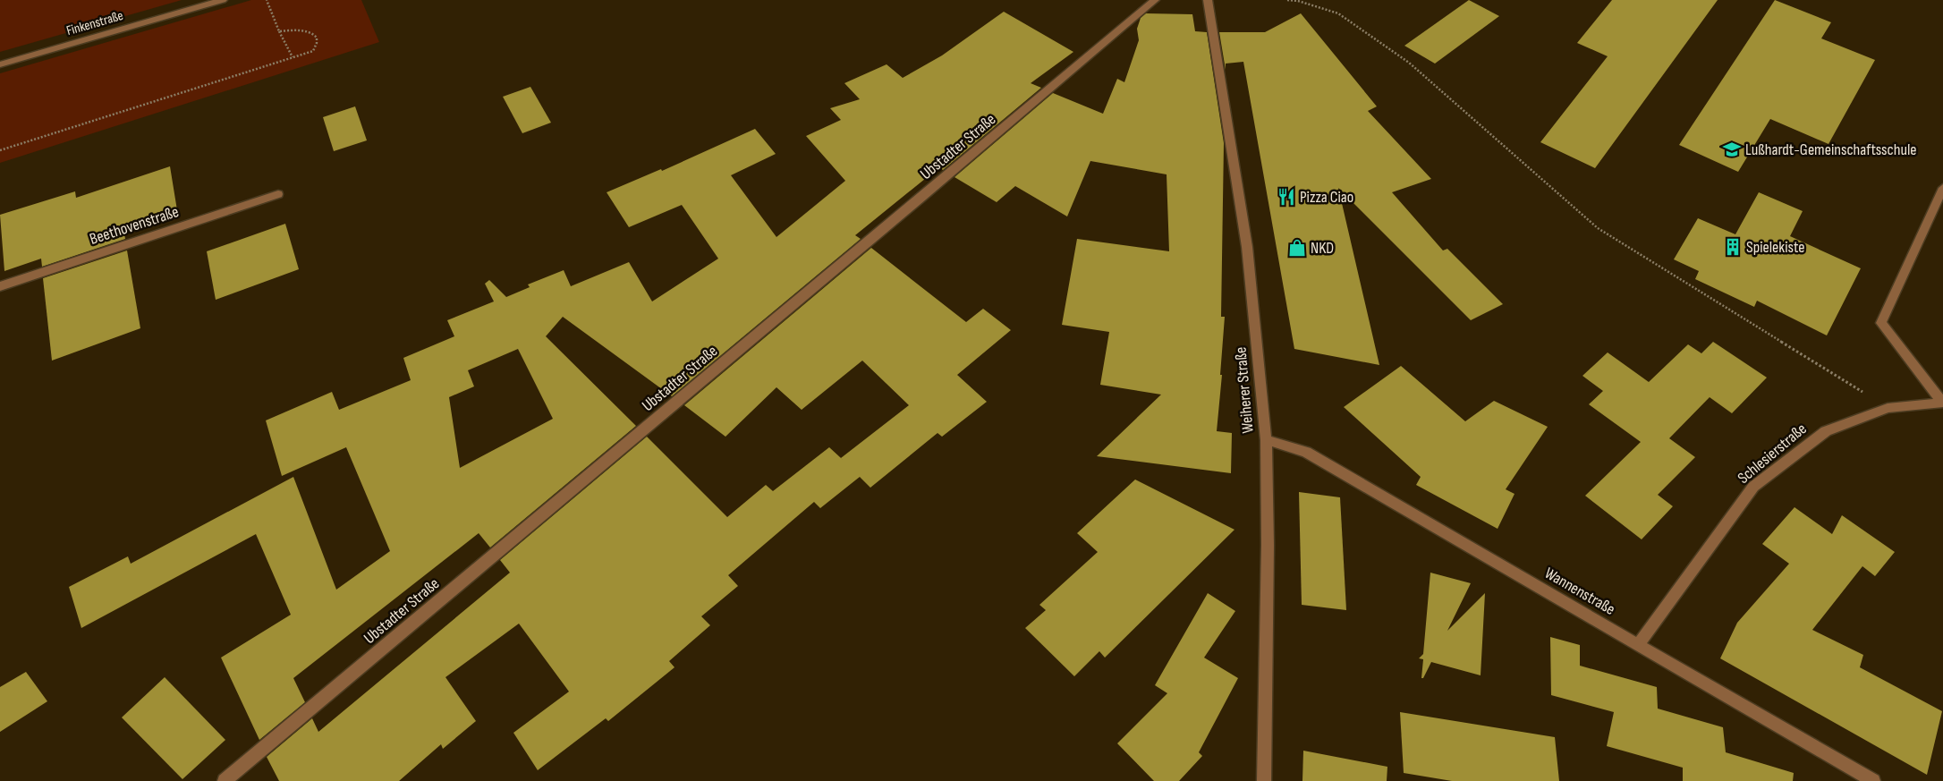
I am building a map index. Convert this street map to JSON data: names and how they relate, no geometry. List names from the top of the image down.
{
  "streets": {
    "street": [
      "Finkenstraße",
      "Ubstadter Straße",
      "Beethovenstraße",
      "Weiherer Straße",
      "Schlesierstraße",
      "Wannenstraße"
    ]
  },
  "crossings": [
    ["Weiherer Straße", "Wannenstraße"],
    ["Schlesierstraße", "Wannenstraße"]
  ],
  "places": {
    "school or university": ["Lußhardt-Gemeinschaftsschule"],
    "restaurant": ["Pizza Ciao"],
    "building": ["Spielekiste"],
    "shop": ["NKD"]
  }
}
